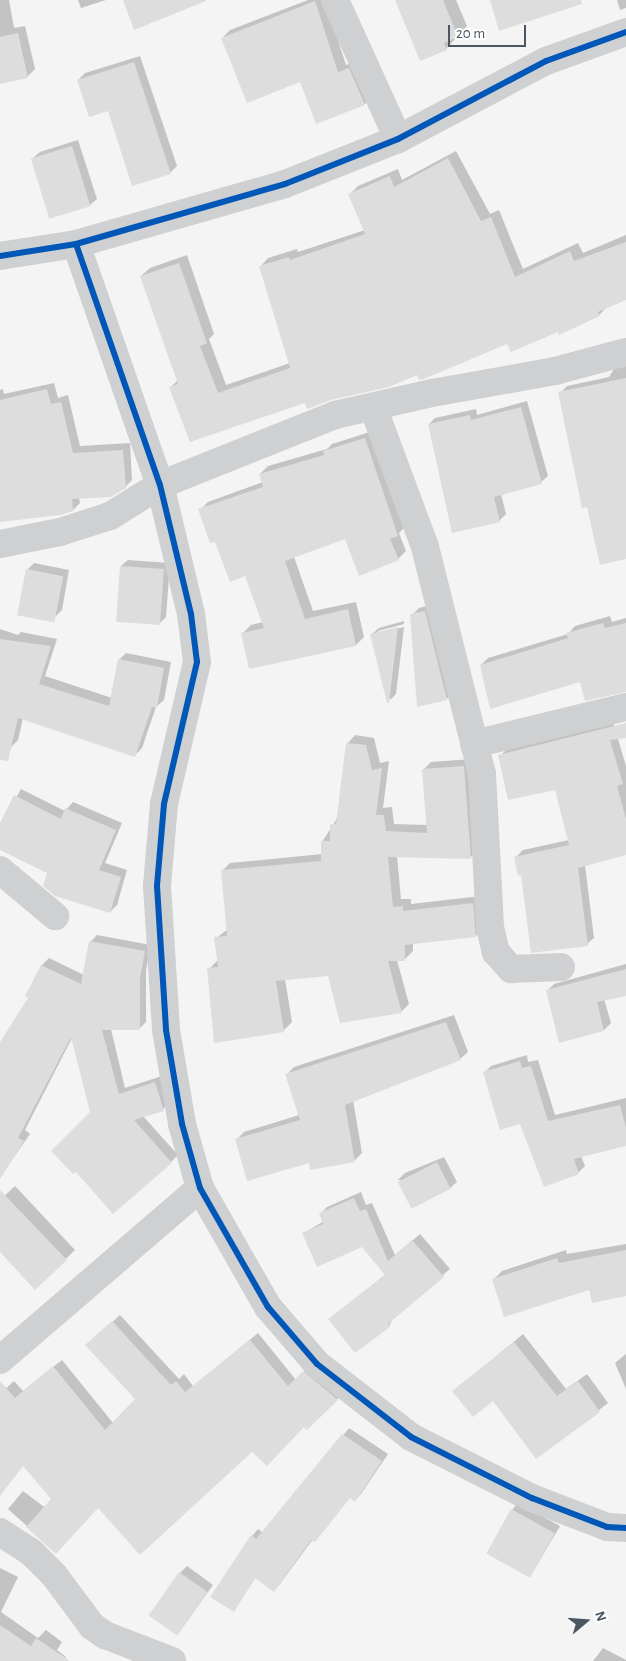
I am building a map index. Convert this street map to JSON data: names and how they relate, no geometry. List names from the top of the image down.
{
  "scale_bar": "20 m",
  "north": "right"
}
